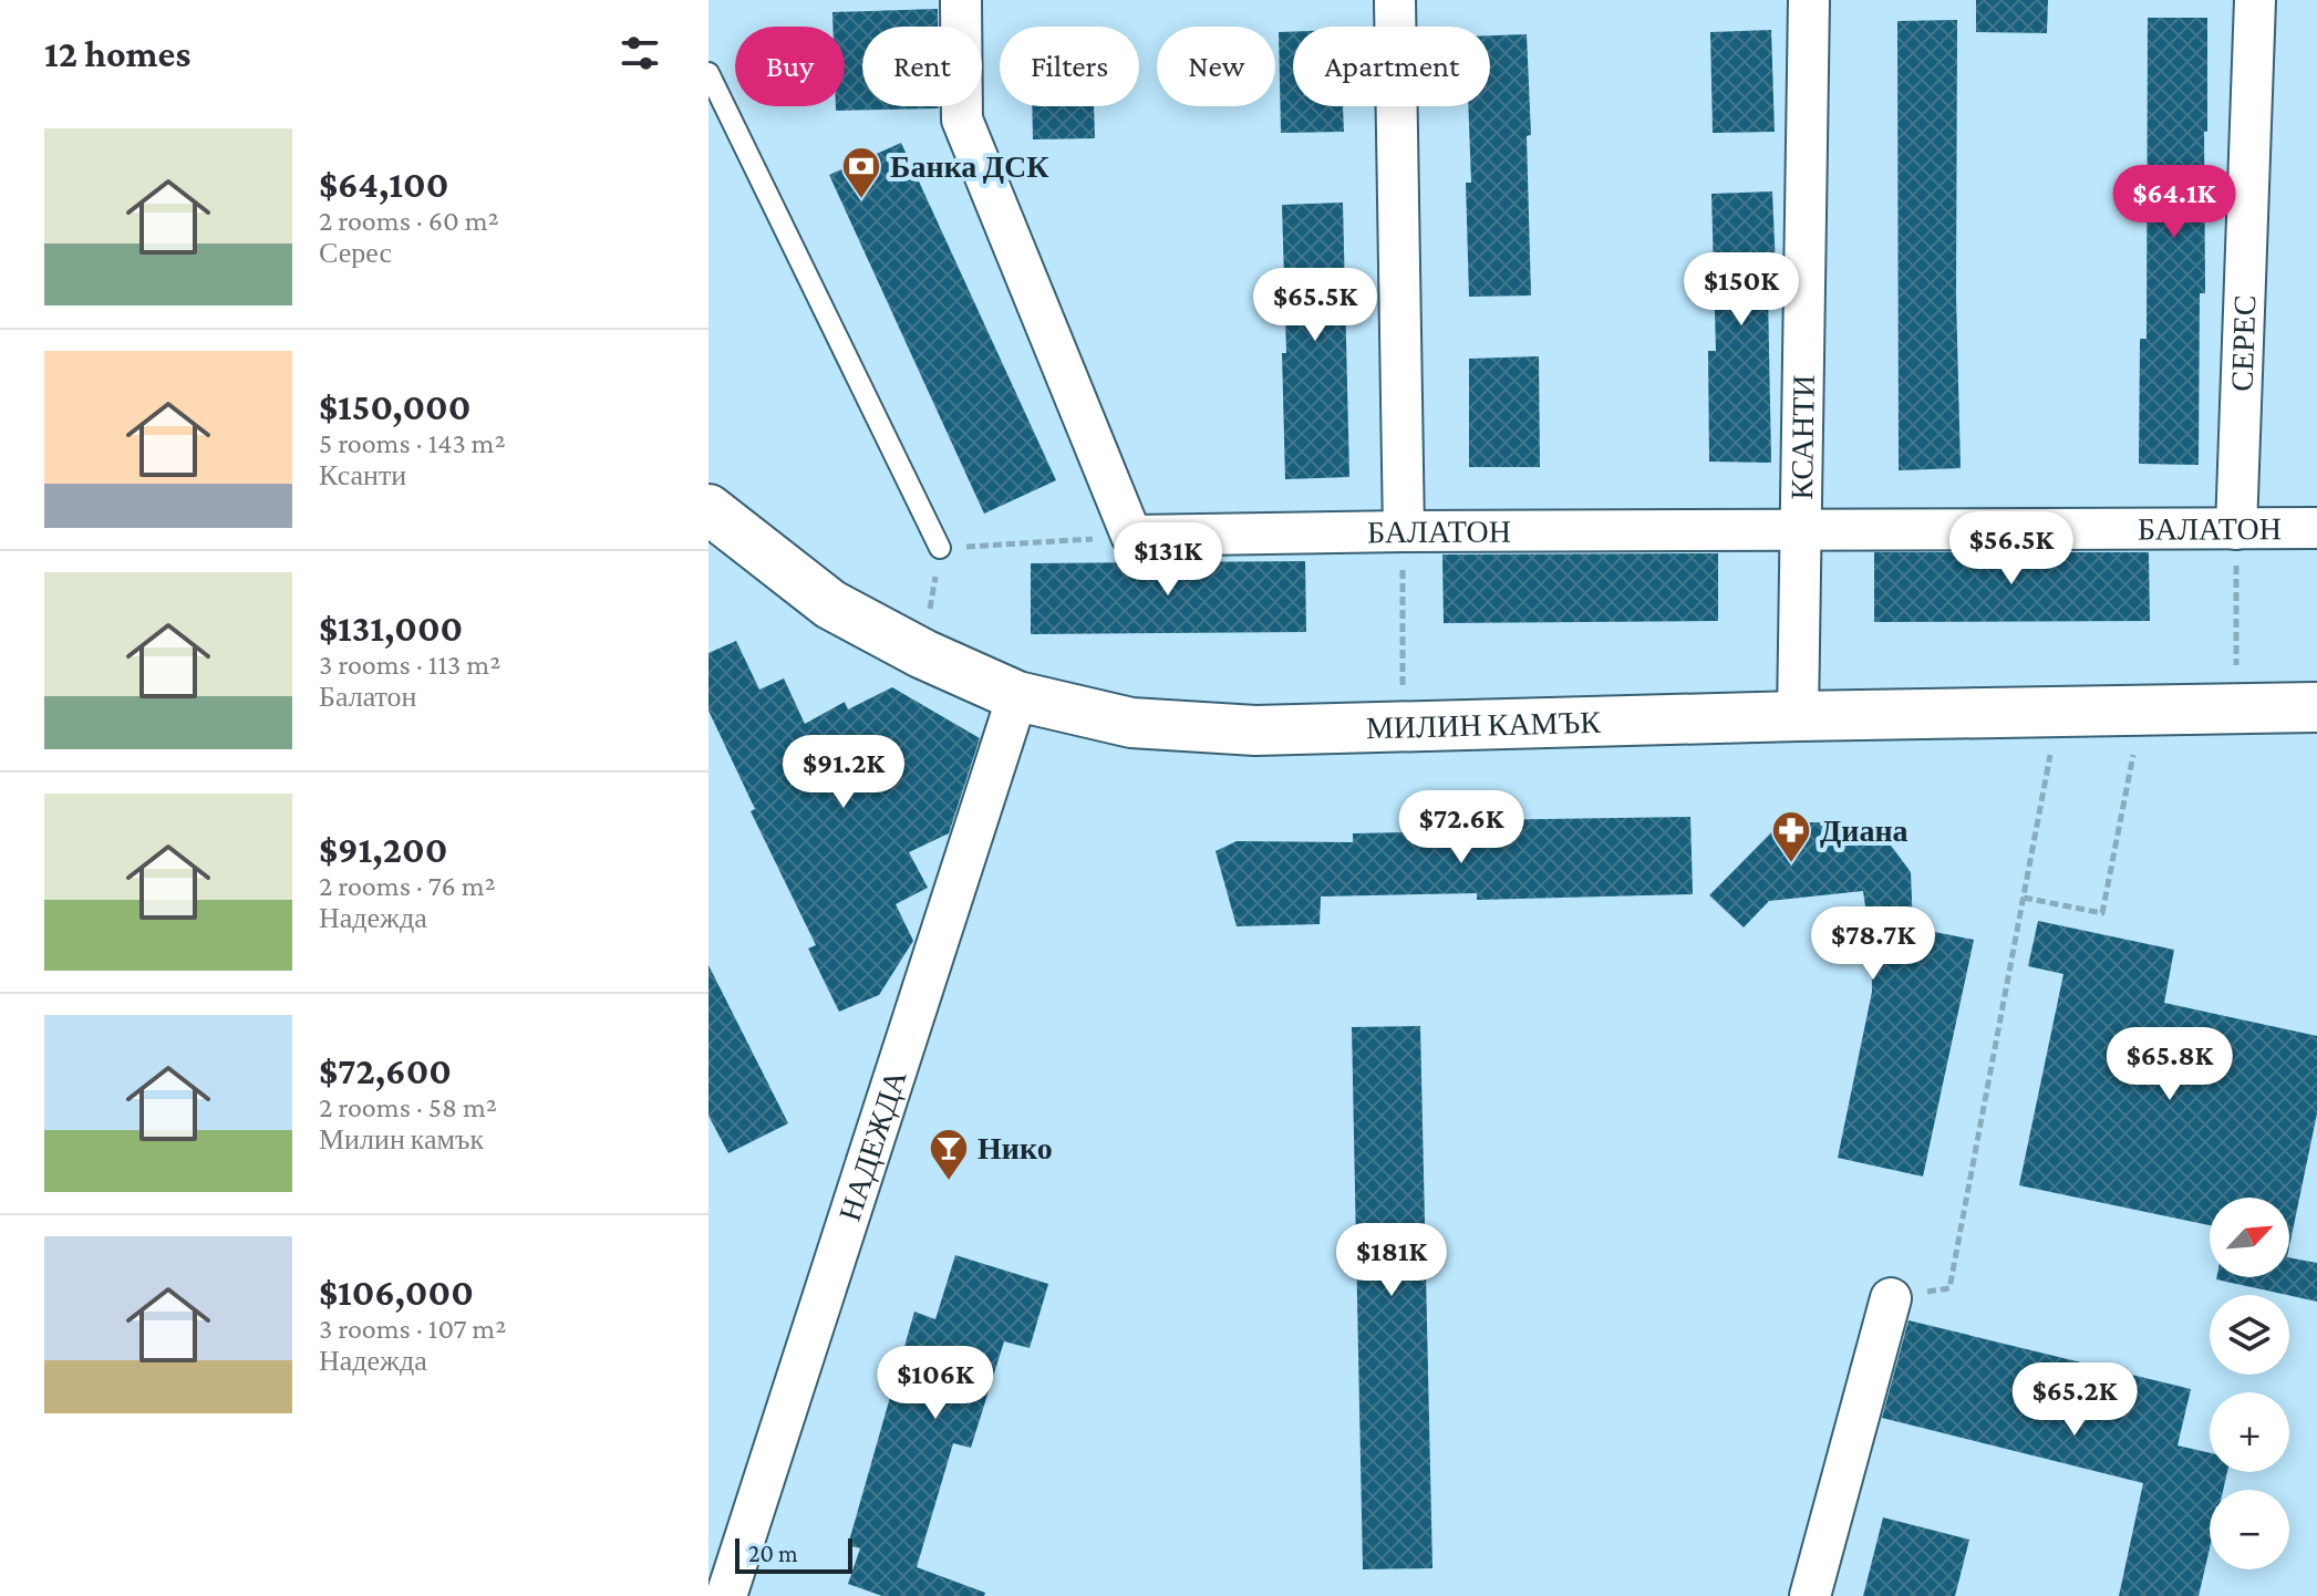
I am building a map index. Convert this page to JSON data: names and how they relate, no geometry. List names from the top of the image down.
{
  "streets": {
    "street": [
      "СЕРЕС",
      "КСАНТИ",
      "БАЛАТОН",
      "МИЛИН КАМЪК",
      "НАДЕЖДА"
    ]
  },
  "crossings": [
    ["СЕРЕС", "БАЛАТОН"],
    ["КСАНТИ", "БАЛАТОН"],
    ["КСАНТИ", "МИЛИН КАМЪК"],
    ["МИЛИН КАМЪК", "НАДЕЖДА"]
  ],
  "places": {
    "bank": ["Банка ДСК"],
    "pharmacy": ["Диана"],
    "bar": ["Нико"]
  },
  "scale_bar": "20 m",
  "north": "top right",
  "page": {
    "heading": "12 homes",
    "chip": [
      "Buy",
      "Rent",
      "Filters",
      "New",
      "Apartment"
    ],
    "list": [
      {
        "name": "$64,100",
        "note": "2 rooms · 60 m² · Серес"
      },
      {
        "name": "$150,000",
        "note": "5 rooms · 143 m² · Ксанти"
      },
      {
        "name": "$131,000",
        "note": "3 rooms · 113 m² · Балатон"
      },
      {
        "name": "$91,200",
        "note": "2 rooms · 76 m² · Надежда"
      },
      {
        "name": "$72,600",
        "note": "2 rooms · 58 m² · Милин камък"
      },
      {
        "name": "$106,000",
        "note": "3 rooms · 107 m² · Надежда"
      }
    ],
    "price": [
      "$64.1K",
      "$150K",
      "$65.5K",
      "$56.5K",
      "$131K",
      "$91.2K",
      "$72.6K",
      "$78.7K",
      "$65.8K",
      "$181K",
      "$106K",
      "$65.2K"
    ],
    "map_buttons": ["+", "−"],
    "scale": "20 m"
  }
}
